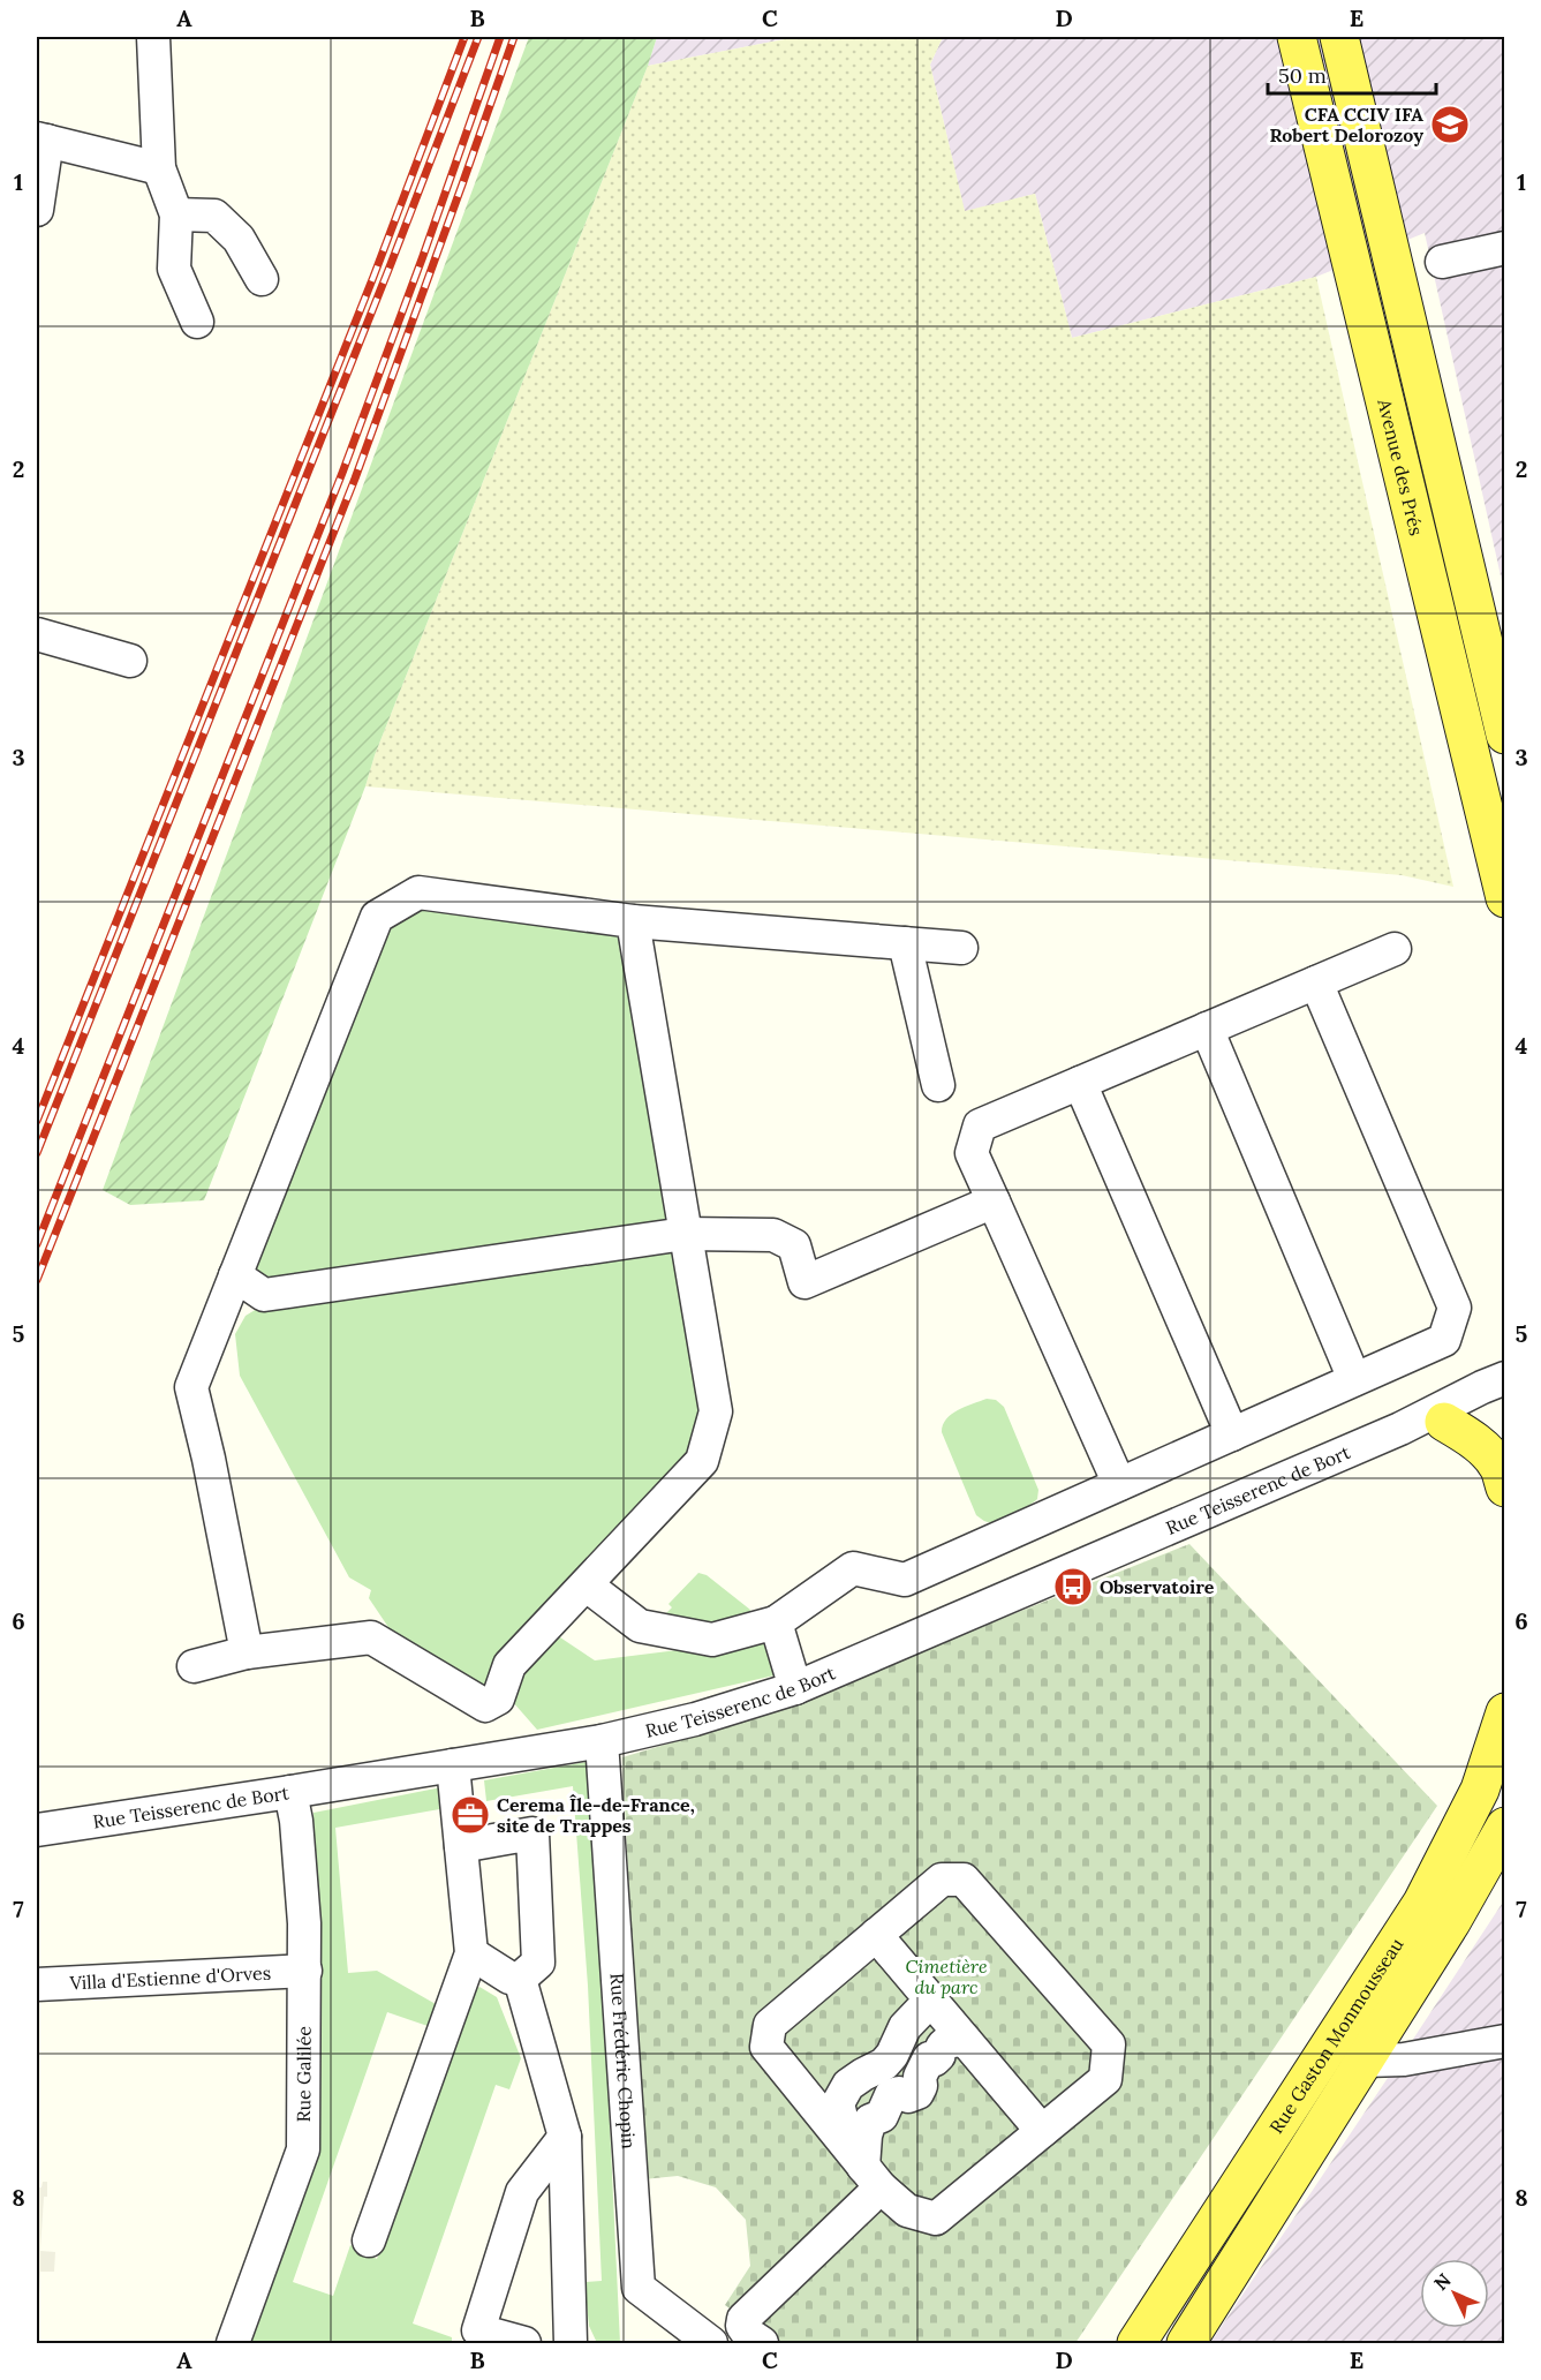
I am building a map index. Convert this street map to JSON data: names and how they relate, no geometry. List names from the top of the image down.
{
  "streets": {
    "main road": ["Avenue des Prés", "Rue Gaston Monmousseau"],
    "street": [
      "Rue Teisserenc de Bort",
      "Villa d'Estienne d'Orves",
      "Rue Frédéric Chopin",
      "Rue Galilée"
    ]
  },
  "crossings": [
    ["Rue Teisserenc de Bort", "Rue Frédéric Chopin"],
    ["Rue Teisserenc de Bort", "Rue Galilée"],
    ["Villa d'Estienne d'Orves", "Rue Galilée"]
  ],
  "parks": ["Cimetière du parc"],
  "places": {
    "school or university": ["CFA CCIV IFA Robert Delorozoy"],
    "bus stop": ["Observatoire"],
    "office": ["Cerema Île-de-France, site de Trappes"]
  },
  "scale_bar": "50 m",
  "north": "top left",
  "grid": {
    "columns": [
      "A",
      "B",
      "C",
      "D",
      "E"
    ],
    "rows": [
      "1",
      "2",
      "3",
      "4",
      "5",
      "6",
      "7",
      "8"
    ]
  }
}
